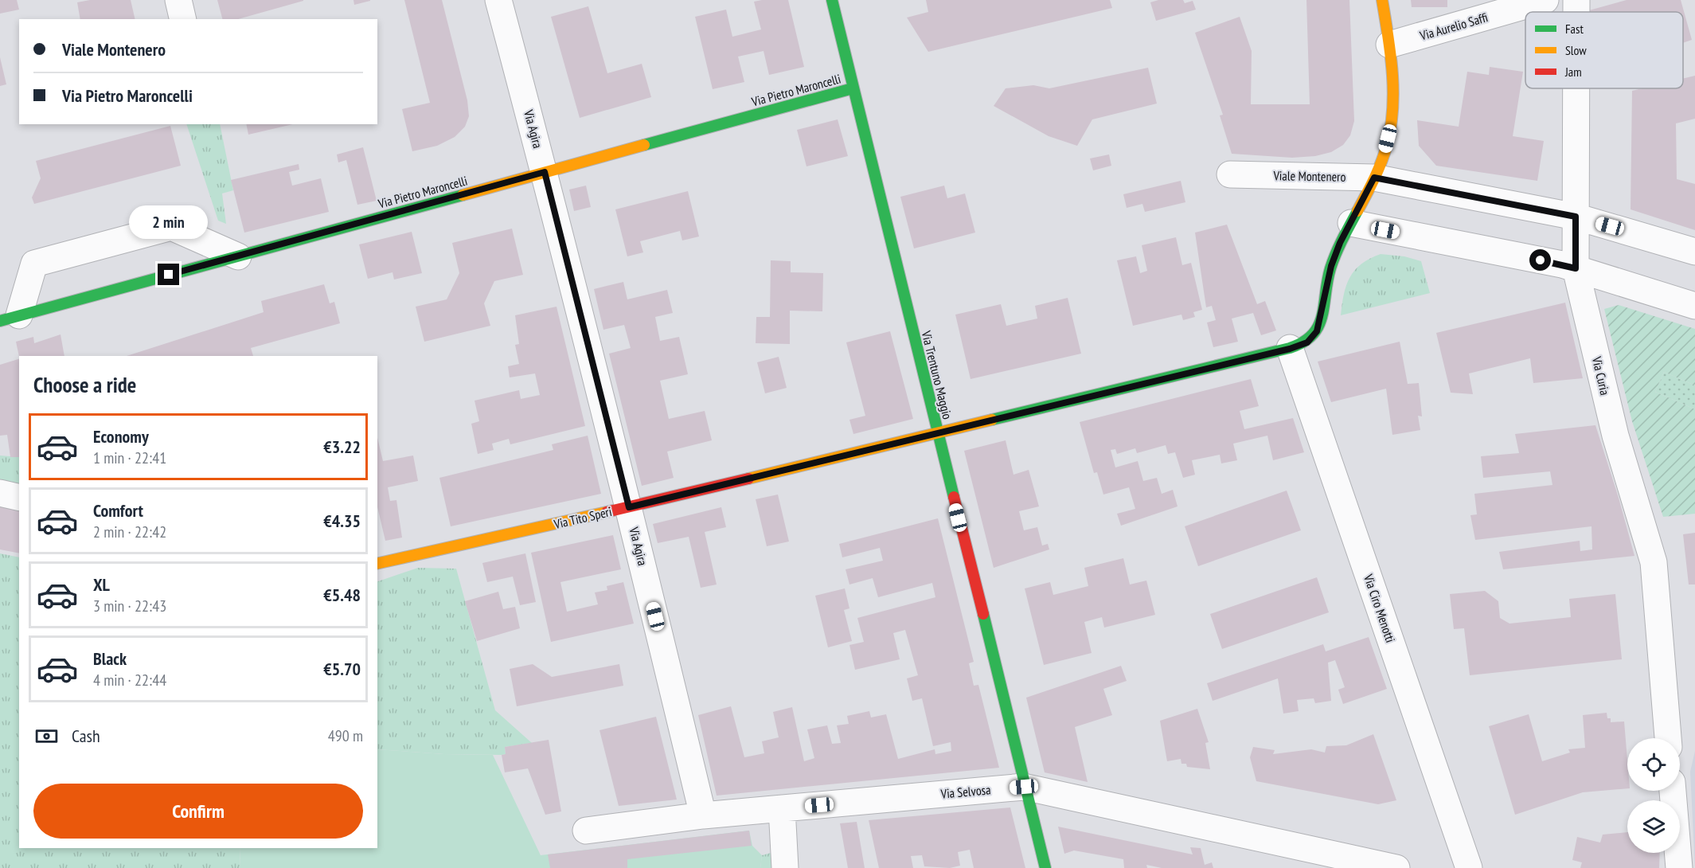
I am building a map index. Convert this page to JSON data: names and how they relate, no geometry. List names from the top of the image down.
{
  "streets": {
    "street": [
      "Via Aurelio Saffi",
      "Via Pietro Maroncelli",
      "Via Agira",
      "Viale Montenero",
      "Via Trentuno Maggio",
      "Via Curia",
      "Via Tito Speri",
      "Via Ciro Menotti",
      "Via Selvosa"
    ]
  },
  "crossings": [
    ["Via Aurelio Saffi", "Via Tito Speri"],
    ["Via Pietro Maroncelli", "Via Agira"],
    ["Via Pietro Maroncelli", "Via Trentuno Maggio"],
    ["Via Agira", "Via Tito Speri"],
    ["Via Agira", "Via Selvosa"],
    ["Viale Montenero", "Via Curia"],
    ["Viale Montenero", "Via Tito Speri"],
    ["Via Trentuno Maggio", "Via Tito Speri"],
    ["Via Trentuno Maggio", "Via Selvosa"],
    ["Via Tito Speri", "Via Ciro Menotti"]
  ],
  "legend": ["Fast", "Slow", "Jam"],
  "page": {
    "banner": ["Viale Montenero", "Via Pietro Maroncelli"],
    "bubble": "2 min",
    "heading": "Choose a ride",
    "list": [
      {
        "name": "Economy",
        "note": "1 min · 22:41",
        "value": "€3.22"
      },
      {
        "name": "Comfort",
        "note": "2 min · 22:42",
        "value": "€4.35"
      },
      {
        "name": "XL",
        "note": "3 min · 22:43",
        "value": "€5.48"
      },
      {
        "name": "Black",
        "note": "4 min · 22:44",
        "value": "€5.70"
      }
    ],
    "pay": ["Cash", "490 m"],
    "buttons": "Confirm"
  }
}
